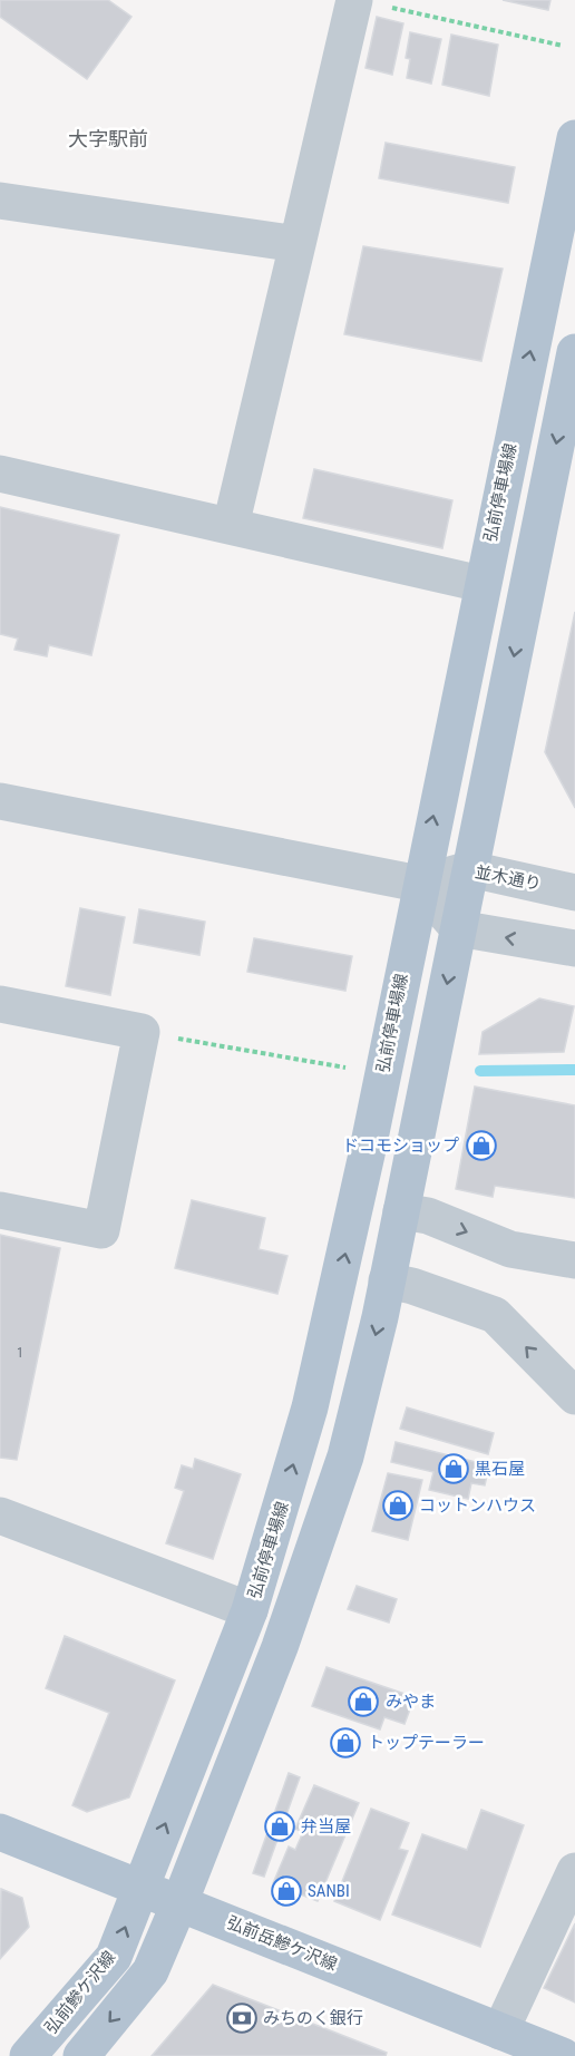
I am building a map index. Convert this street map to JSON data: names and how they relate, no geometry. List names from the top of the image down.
{
  "streets": {
    "main road": ["弘前停車場線", "弘前岳鰺ケ沢線", "弘前鰺ケ沢線"],
    "street": ["並木通り"]
  },
  "crossings": [
    ["弘前停車場線", "並木通り"],
    ["弘前停車場線", "弘前岳鰺ケ沢線"],
    ["弘前停車場線", "弘前鰺ケ沢線"],
    ["弘前岳鰺ケ沢線", "弘前鰺ケ沢線"]
  ],
  "districts": ["大字駅前"],
  "places": {
    "shop": [
      "ドコモショップ",
      "黒石屋",
      "コットンハウス",
      "みやま",
      "トップテーラー",
      "弁当屋",
      "SANBI"
    ],
    "bank": ["みちのく銀行"]
  },
  "house_numbers": ["1"]
}
